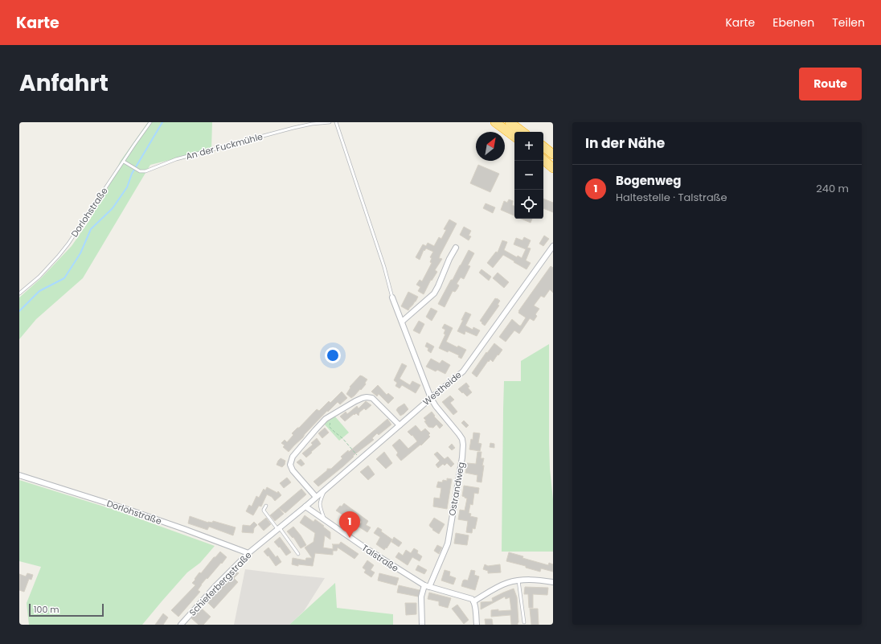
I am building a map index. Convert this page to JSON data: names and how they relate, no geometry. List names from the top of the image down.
{
  "streets": {
    "street": [
      "Dorlohstraße",
      "Westheide",
      "Ostrandweg",
      "Talstraße",
      "Schieferbergstraße"
    ],
    "lane": ["An der Fuckmühle"]
  },
  "crossings": [
    ["An der Fuckmühle", "Dorlohstraße"],
    ["Dorlohstraße", "Schieferbergstraße"],
    ["Westheide", "Ostrandweg"],
    ["Westheide", "Talstraße"],
    ["Westheide", "Schieferbergstraße"],
    ["Ostrandweg", "Talstraße"],
    ["Talstraße", "Schieferbergstraße"]
  ],
  "scale_bar": "100 m",
  "north": "top right",
  "page": {
    "header": "Karte",
    "nav": ["Karte", "Ebenen", "Teilen"],
    "title": "Anfahrt",
    "buttons": "Route",
    "heading": "In der Nähe",
    "map_buttons": ["+", "−"],
    "list": [
      {
        "mark": "1",
        "name": "Bogenweg",
        "note": "Haltestelle · Talstraße",
        "value": "240 m"
      }
    ],
    "pins": "1",
    "scale": "100 m"
  }
}
